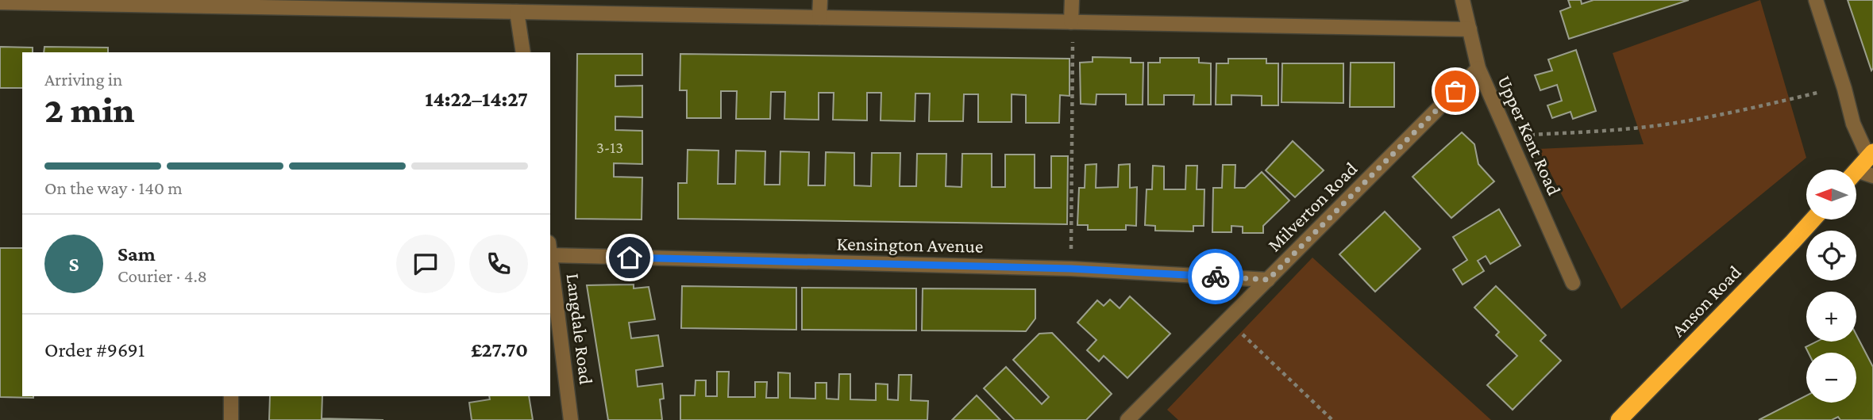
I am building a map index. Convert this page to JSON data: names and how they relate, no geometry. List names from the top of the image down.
{
  "streets": {
    "highway": ["Anson Road"],
    "street": [
      "Upper Kent Road",
      "Milverton Road",
      "Kensington Avenue",
      "Langdale Road"
    ]
  },
  "crossings": [
    ["Upper Kent Road", "Milverton Road"],
    ["Milverton Road", "Kensington Avenue"]
  ],
  "house_numbers": ["3-13"],
  "north": "left",
  "page": {
    "heading": ["2 min", "Arriving in", "14:22–14:27"],
    "panel": [
      "Sam",
      "Courier · 4.8",
      "Order #9691",
      "£27.70"
    ],
    "bar": "On the way · 140 m",
    "map_buttons": ["+", "−"],
    "round": "S"
  }
}
